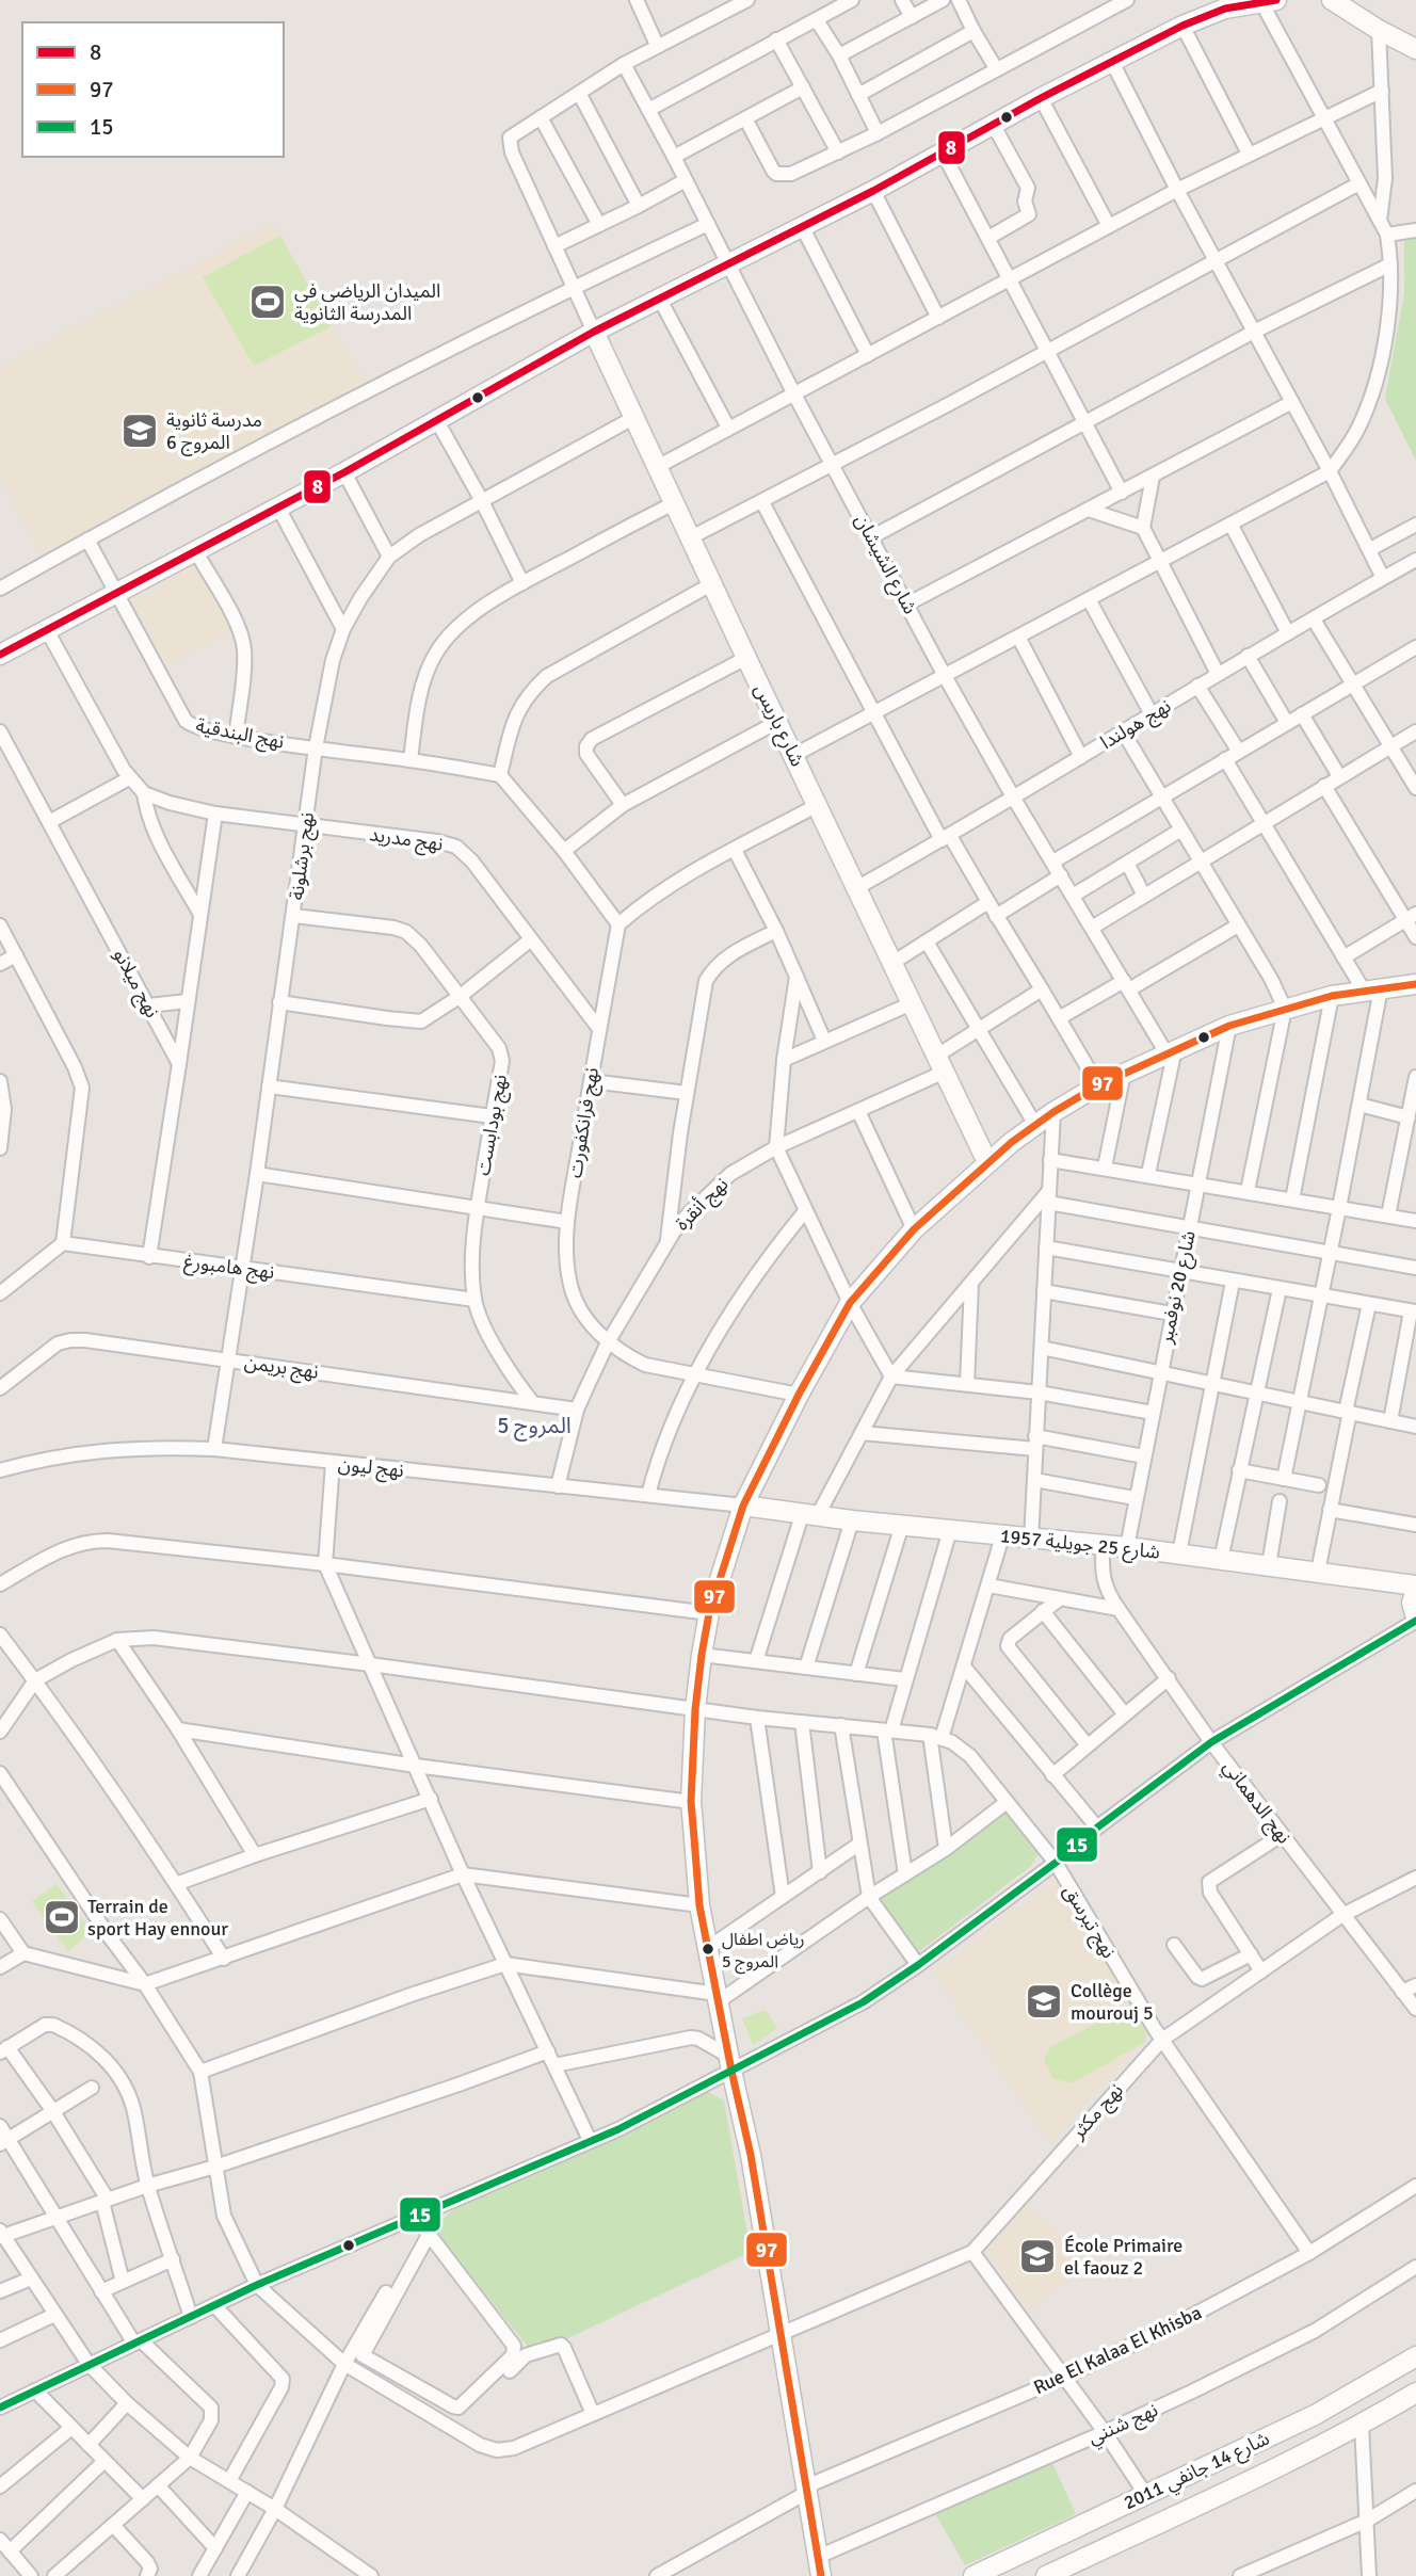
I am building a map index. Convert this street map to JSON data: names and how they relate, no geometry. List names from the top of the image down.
{
  "streets": {
    "street": [
      "شارع الشيشان",
      "نهج هولندا",
      "شارع باريس",
      "نهج البندقية",
      "نهج مدريد",
      "نهج برشلونة",
      "نهج ميلانو",
      "نهج فرانكفورت",
      "نهج بودابست",
      "نهج أنقرة",
      "نهج هامبورغ",
      "شارع 20 نوفمبر",
      "نهج بريمن",
      "نهج ليون",
      "شارع 25 جويلية 1957",
      "نهج الدهماني",
      "نهج تبرسق",
      "نهج مكثر",
      "Rue El Kalaa El Khisba",
      "نهج شنني",
      "شارع 14 جانفي 2011"
    ]
  },
  "crossings": [
    ["شارع الشيشان", "نهج هولندا"],
    ["نهج هولندا", "شارع باريس"],
    ["شارع باريس", "نهج برشلونة"],
    ["شارع باريس", "نهج أنقرة"],
    ["نهج البندقية", "نهج برشلونة"],
    ["نهج مدريد", "نهج برشلونة"],
    ["نهج مدريد", "نهج فرانكفورت"],
    ["نهج برشلونة", "نهج بودابست"],
    ["نهج برشلونة", "نهج هامبورغ"],
    ["نهج برشلونة", "نهج بريمن"],
    ["نهج برشلونة", "نهج ليون"],
    ["نهج فرانكفورت", "نهج أنقرة"],
    ["نهج بودابست", "نهج هامبورغ"],
    ["نهج بودابست", "نهج بريمن"],
    ["نهج أنقرة", "نهج بريمن"],
    ["نهج أنقرة", "نهج ليون"],
    ["شارع 20 نوفمبر", "شارع 25 جويلية 1957"],
    ["نهج ليون", "شارع 25 جويلية 1957"],
    ["شارع 25 جويلية 1957", "نهج الدهماني"],
    ["نهج الدهماني", "نهج مكثر"],
    ["نهج تبرسق", "نهج مكثر"],
    ["نهج تبرسق", "Rue El Kalaa El Khisba"]
  ],
  "districts": ["المروج 5"],
  "places": {
    "sports": ["الميدان الرياضي في المدرسة الثانوية", "Terrain de sport Hay ennour"],
    "school or university": ["مدرسة ثانوية المروج 6", "Collège mourouj 5", "École Primaire el faouz 2"],
    "other": ["رياض اطفال المروج 5"]
  },
  "lines": ["transit line 8", "transit line 97", "transit line 15"],
  "legend": ["8", "97", "15"]
}
